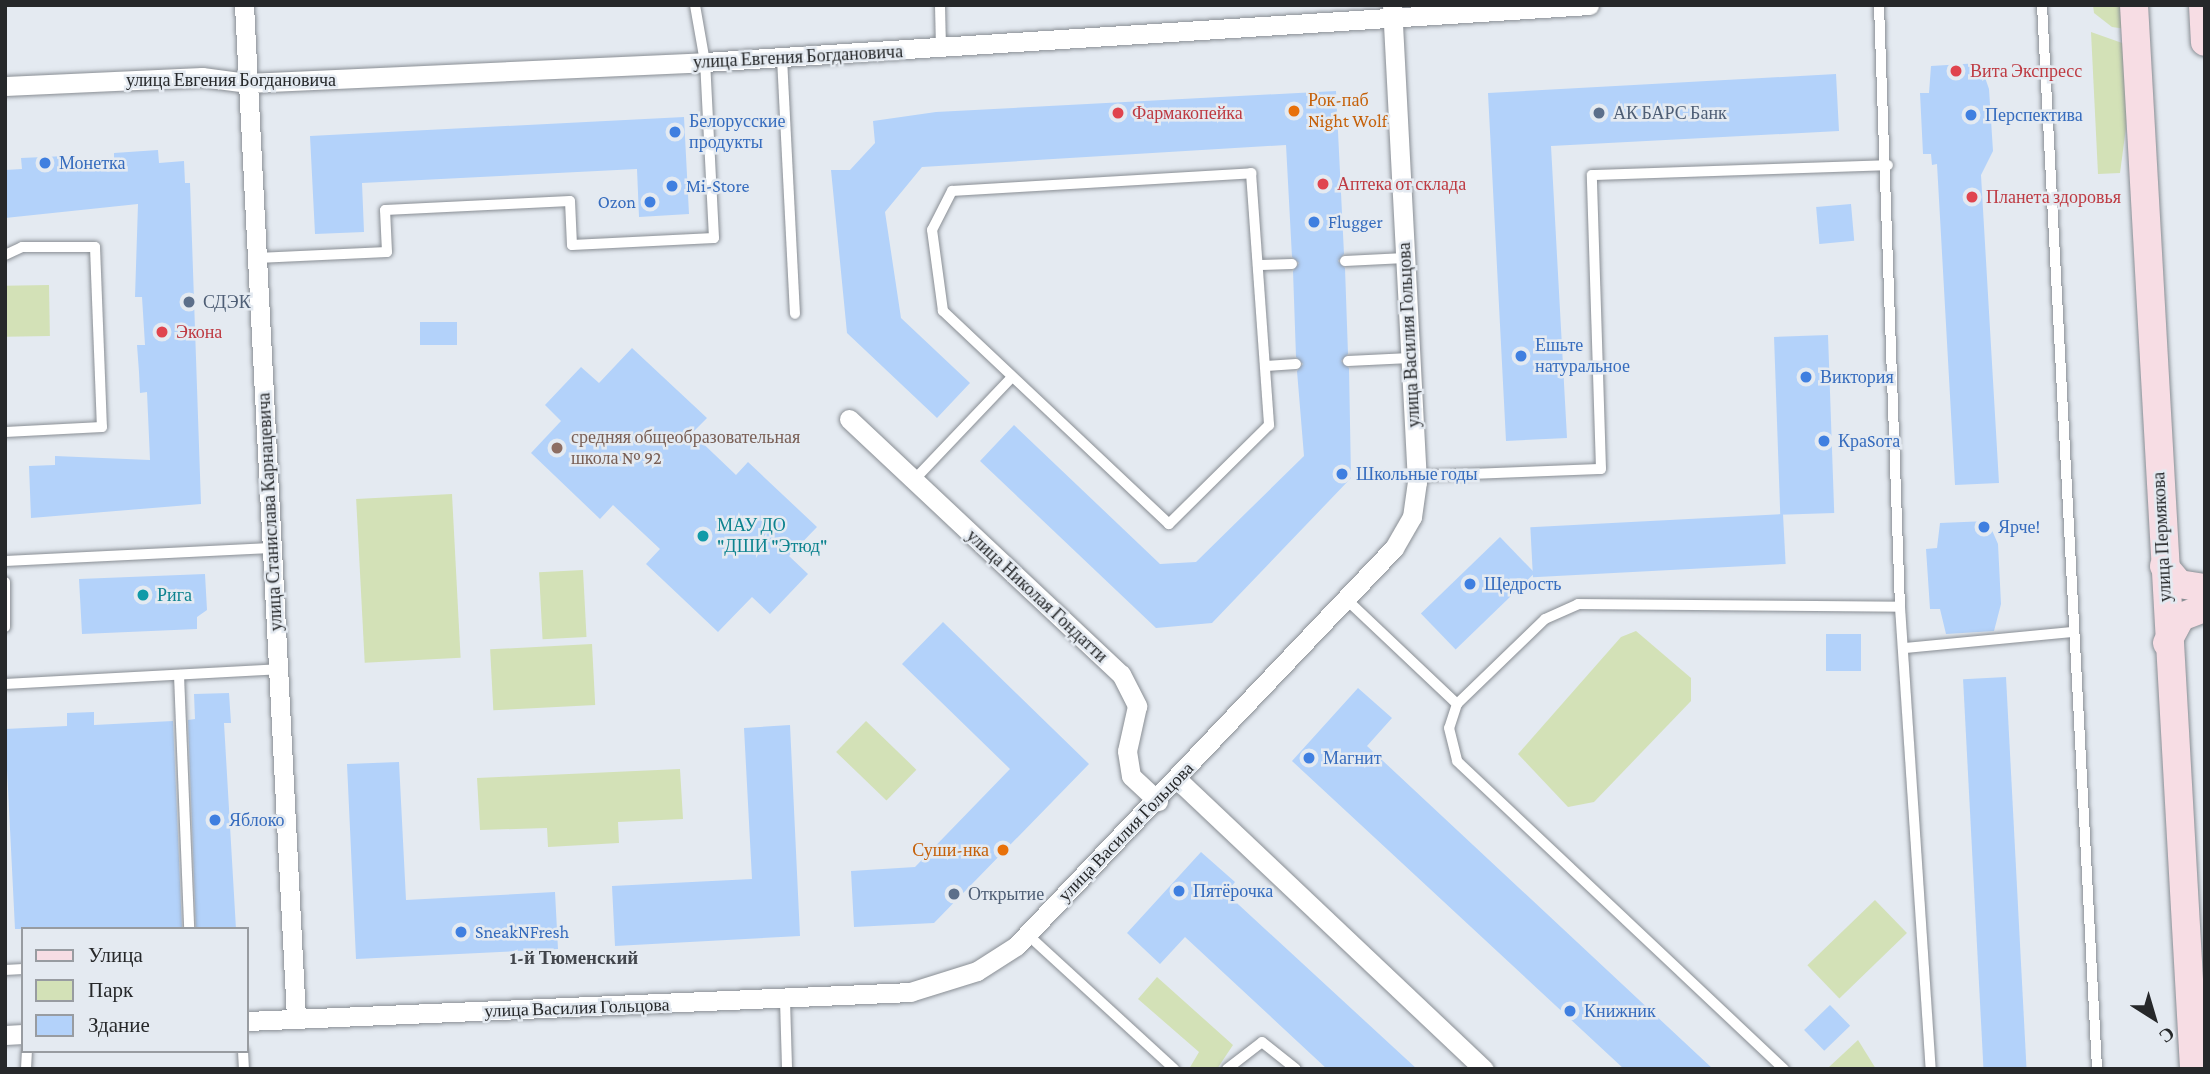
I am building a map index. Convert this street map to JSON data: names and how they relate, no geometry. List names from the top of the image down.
{
  "streets": {
    "main road": ["улица Пермякова"],
    "street": [
      "улица Евгения Богдановича",
      "улица Василия Гольцова",
      "улица Станислава Карнацевича",
      "улица Николая Гондатти"
    ]
  },
  "crossings": [
    ["улица Евгения Богдановича", "улица Василия Гольцова"],
    ["улица Евгения Богдановича", "улица Станислава Карнацевича"],
    ["улица Василия Гольцова", "улица Станислава Карнацевича"],
    ["улица Василия Гольцова", "улица Николая Гондатти"]
  ],
  "districts": ["1-й Тюменский"],
  "places": [
    "Вита Экспресс",
    "Рок-паб Night Wolf",
    "Фармакопейка",
    "АК БАРС Банк",
    "Перспектива",
    "Белорусские продукты",
    "Монетка",
    "Аптека от склада",
    "Mi-Store",
    "Планета здоровья",
    "Ozon",
    "Flugger",
    "СДЭК",
    "Экона",
    "Ешьте натуральное",
    "Виктория",
    "КраSота",
    "средняя общеобразовательная школа № 92",
    "Школьные годы",
    "Ярче!",
    "МАУ ДО \"ДШИ \"Этюд\"",
    "Щедрость",
    "Рига",
    "Магнит",
    "Яблоко",
    "Суши-нка",
    "Пятёрочка",
    "Открытие",
    "SneakNFresh",
    "Книжник"
  ],
  "legend": ["Улица", "Парк", "Здание"],
  "north": "bottom right"
}
